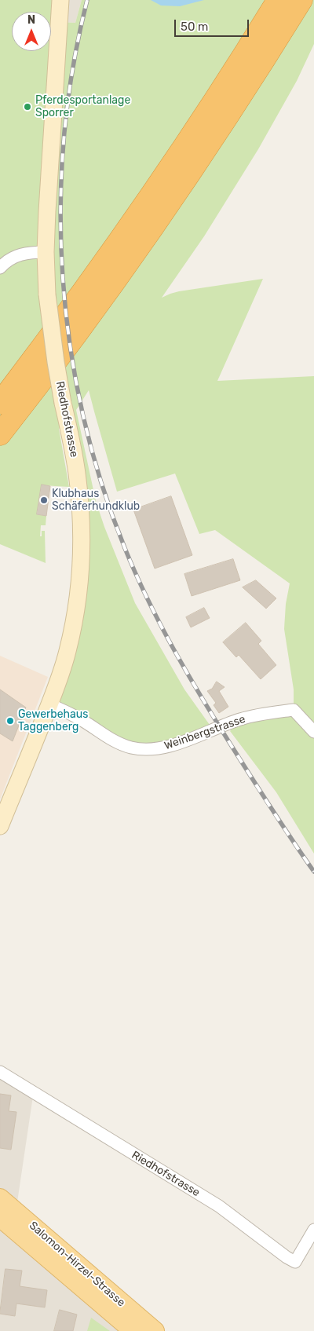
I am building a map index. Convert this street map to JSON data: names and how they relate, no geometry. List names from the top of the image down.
{
  "streets": {
    "main road": ["Salomon-Hirzel-Strasse"],
    "street": ["Riedhofstrasse", "Weinbergstrasse"]
  },
  "crossings": [
    ["Riedhofstrasse", "Weinbergstrasse"]
  ],
  "places": ["Pferdesportanlage Sporrer", "Klubhaus Schäferhundklub", "Gewerbehaus Taggenberg"],
  "scale_bar": "50 m",
  "north": "top"
}
